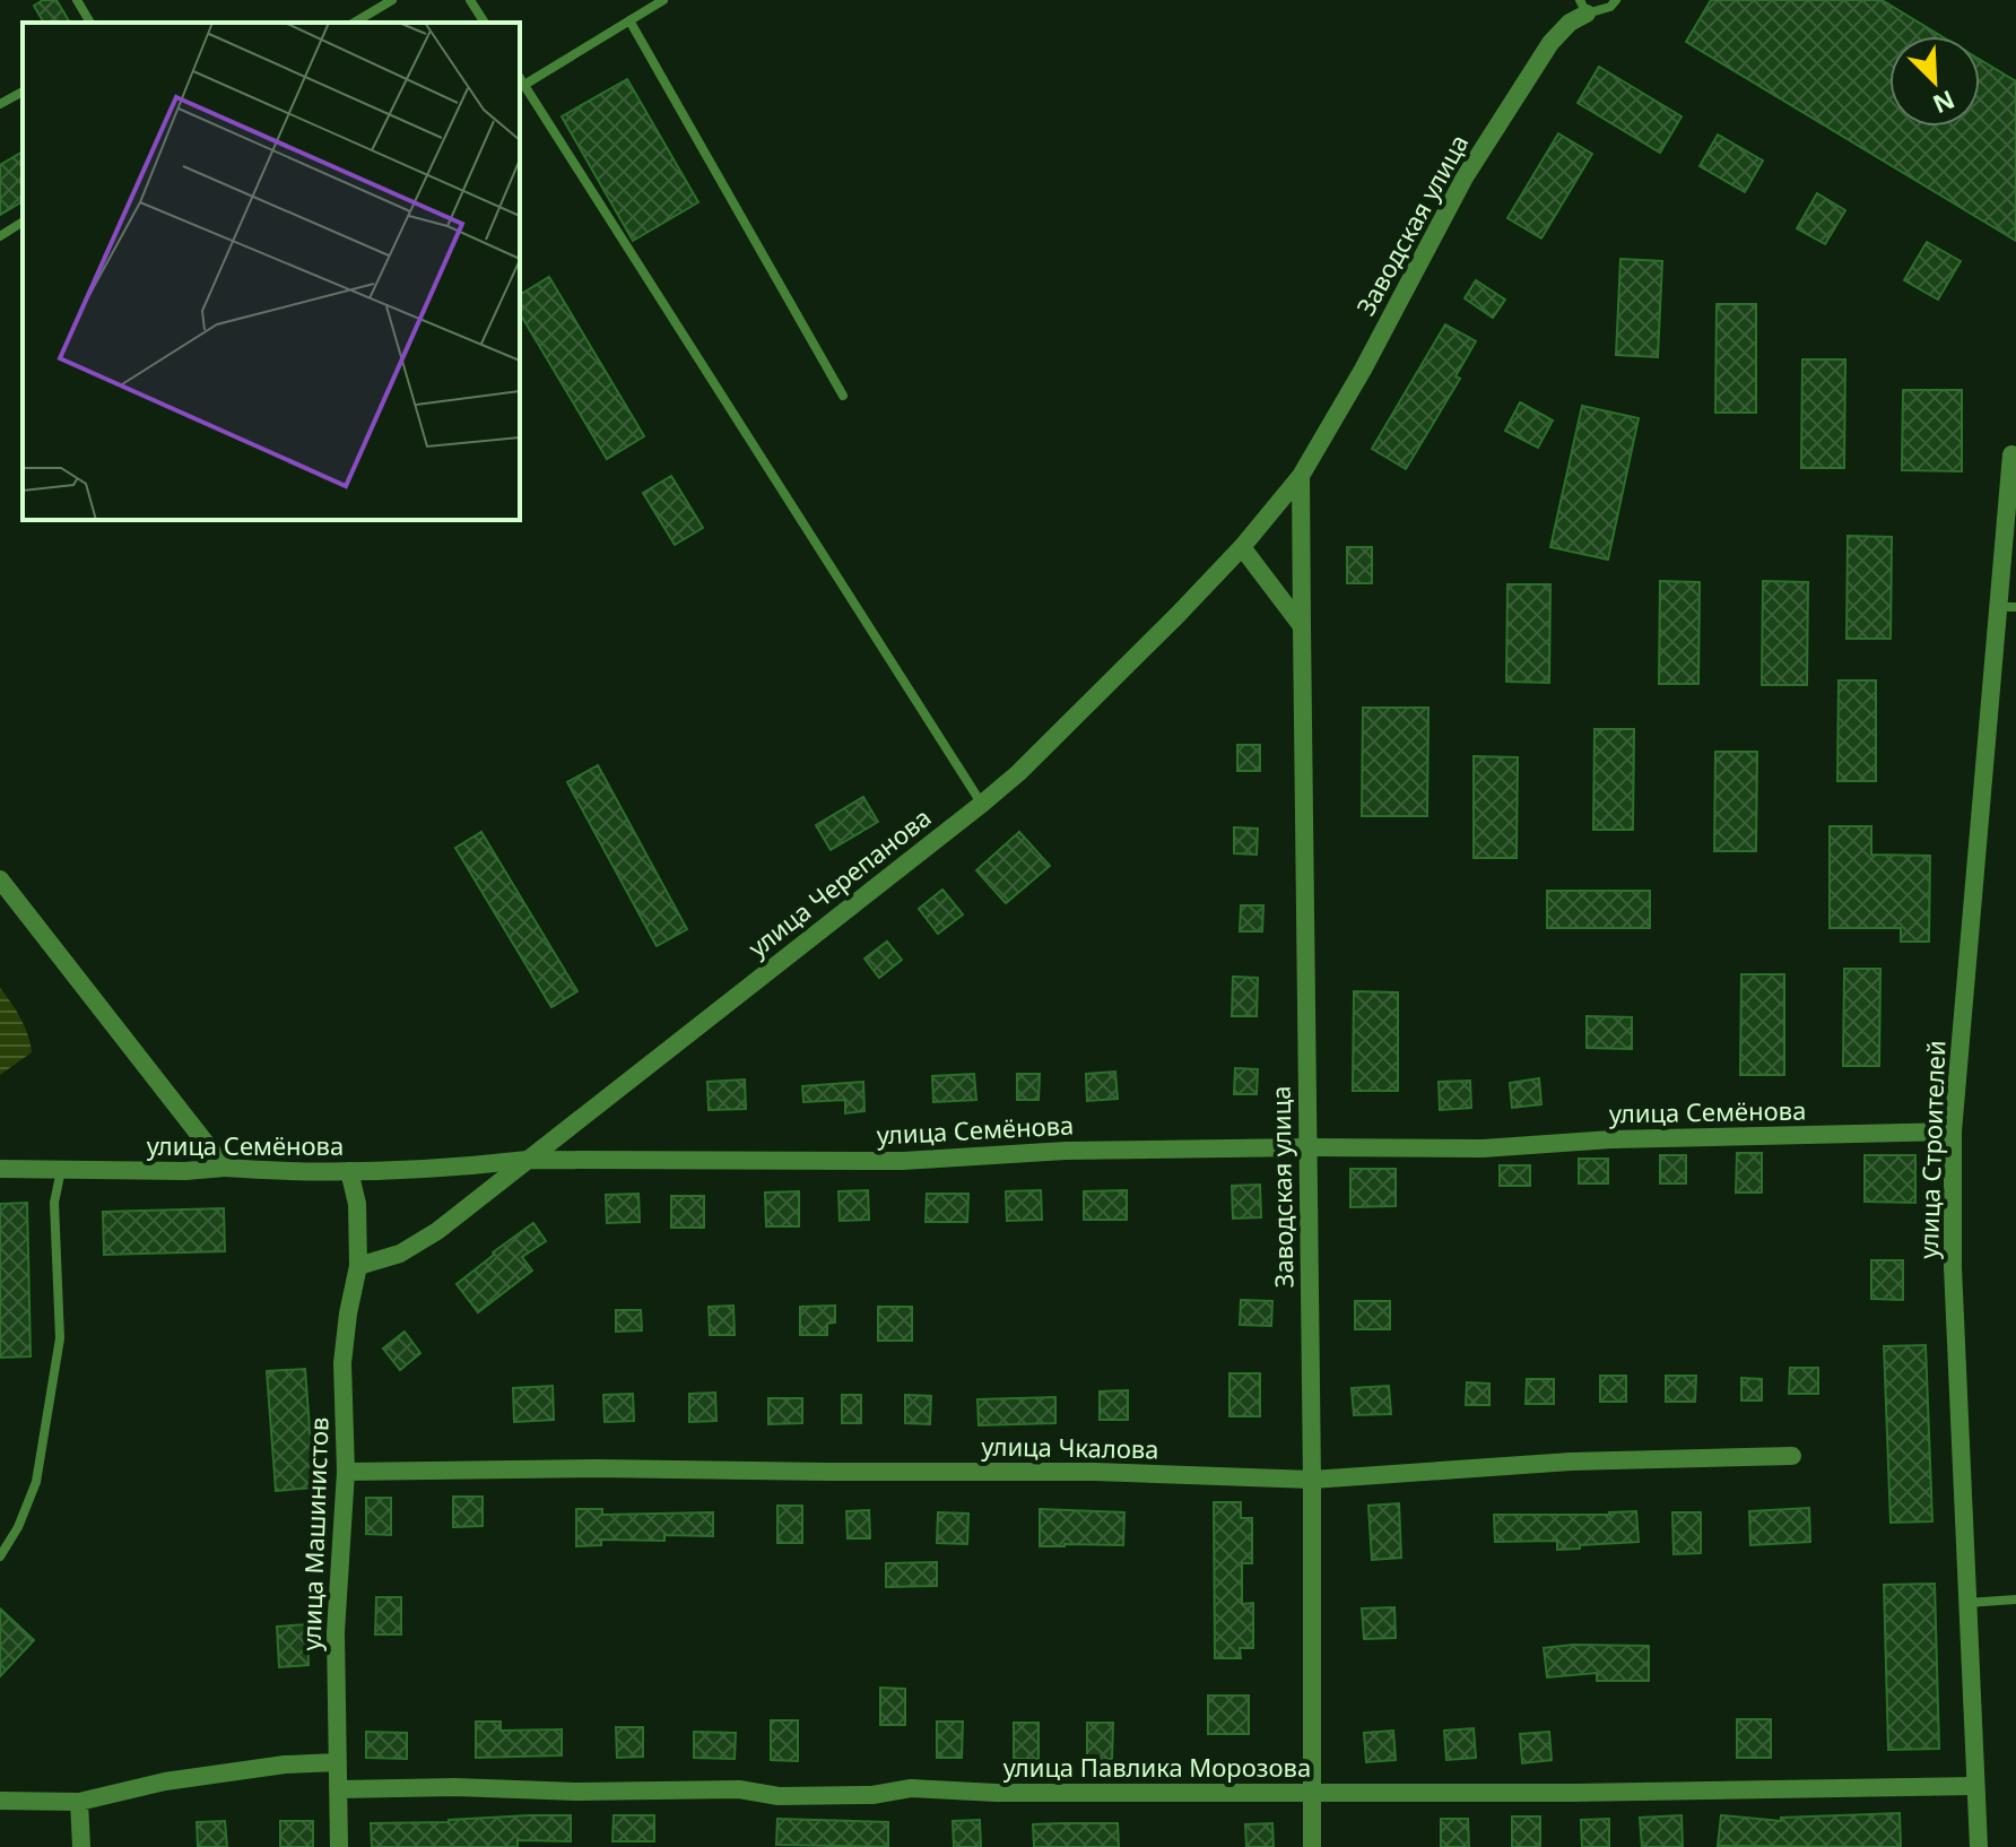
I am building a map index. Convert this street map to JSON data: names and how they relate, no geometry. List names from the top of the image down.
{
  "streets": {
    "street": [
      "Заводская улица",
      "улица Черепанова",
      "улица Семёнова",
      "улица Строителей",
      "улица Чкалова",
      "улица Машинистов",
      "улица Павлика Морозова"
    ]
  },
  "crossings": [
    ["Заводская улица", "улица Черепанова"],
    ["Заводская улица", "улица Семёнова"],
    ["Заводская улица", "улица Чкалова"],
    ["Заводская улица", "улица Павлика Морозова"],
    ["улица Черепанова", "улица Семёнова"],
    ["улица Черепанова", "улица Машинистов"],
    ["улица Семёнова", "улица Строителей"],
    ["улица Семёнова", "улица Машинистов"],
    ["улица Строителей", "улица Павлика Морозова"],
    ["улица Чкалова", "улица Машинистов"],
    ["улица Машинистов", "улица Павлика Морозова"]
  ],
  "north": "bottom right"
}
